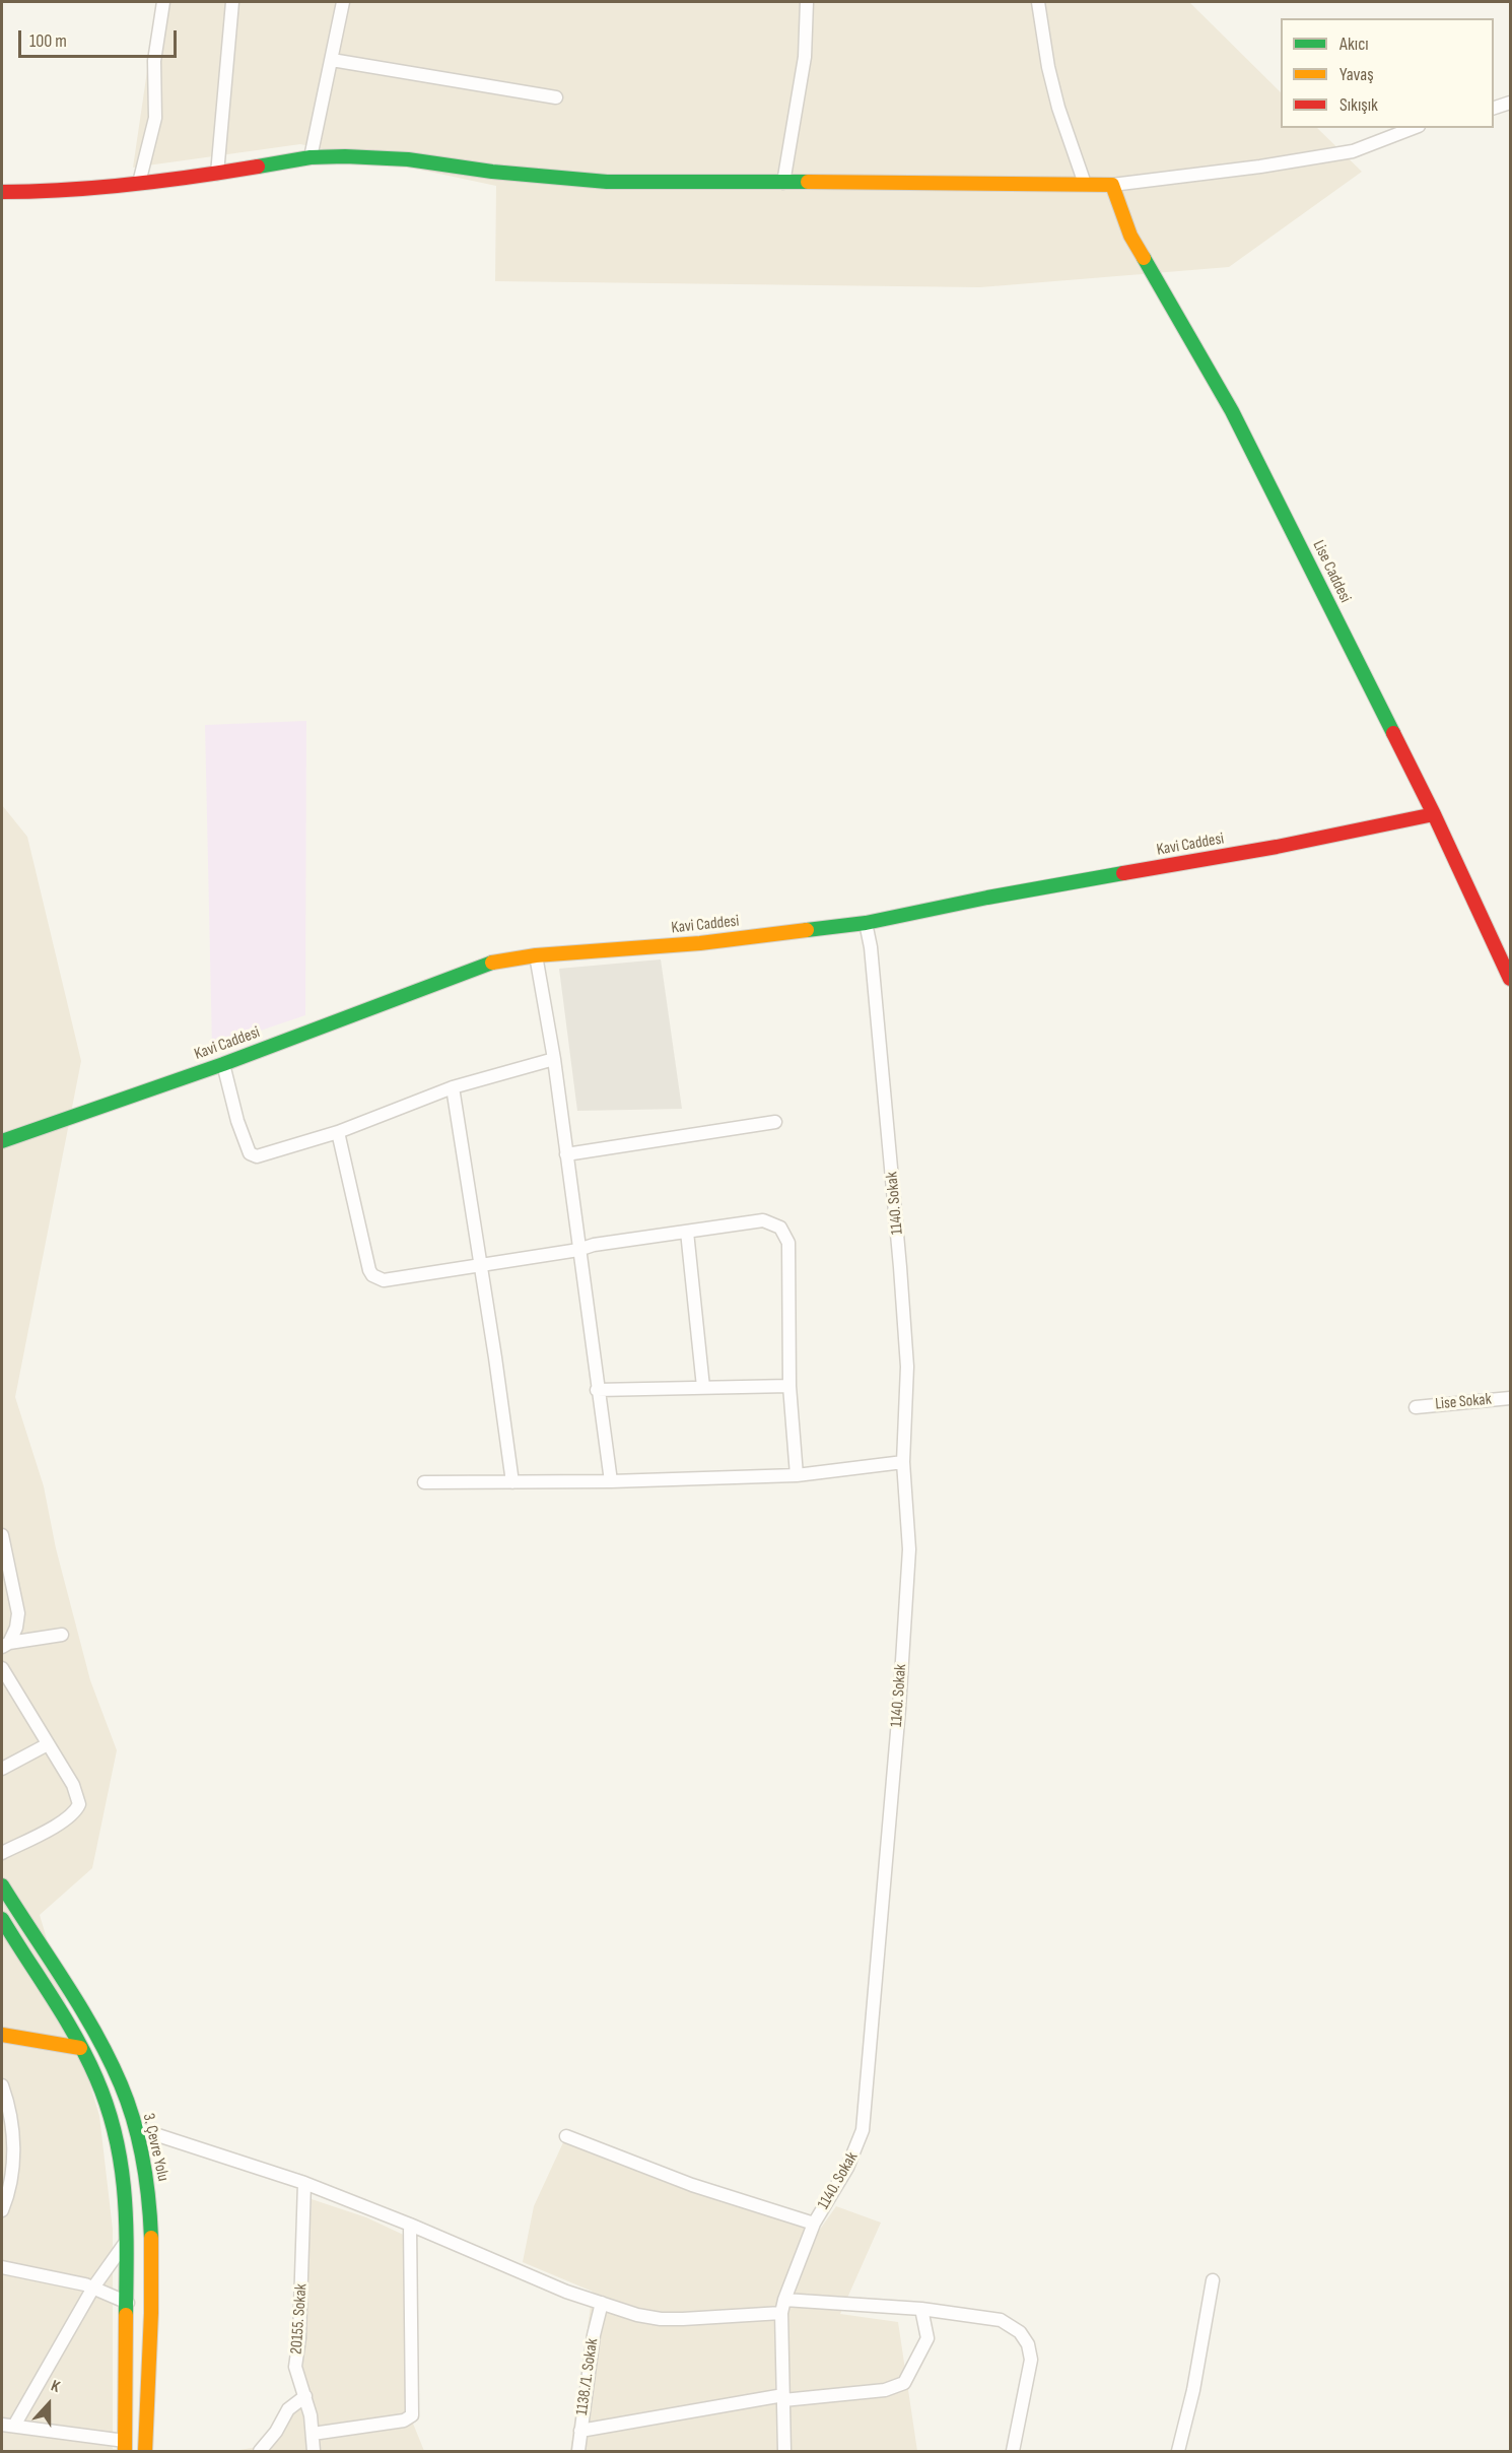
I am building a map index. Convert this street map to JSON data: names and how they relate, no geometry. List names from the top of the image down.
{
  "streets": {
    "street": [
      "Lise Caddesi",
      "Kavi Caddesi",
      "1140. Sokak",
      "Lise Sokak",
      "3. Çevre Yolu",
      "20155. Sokak",
      "1138./1. Sokak"
    ]
  },
  "crossings": [
    ["Lise Caddesi", "Kavi Caddesi"],
    ["Kavi Caddesi", "1140. Sokak"]
  ],
  "legend": ["Akıcı", "Yavaş", "Sıkışık"],
  "scale_bar": "100 m",
  "north": "top"
}
